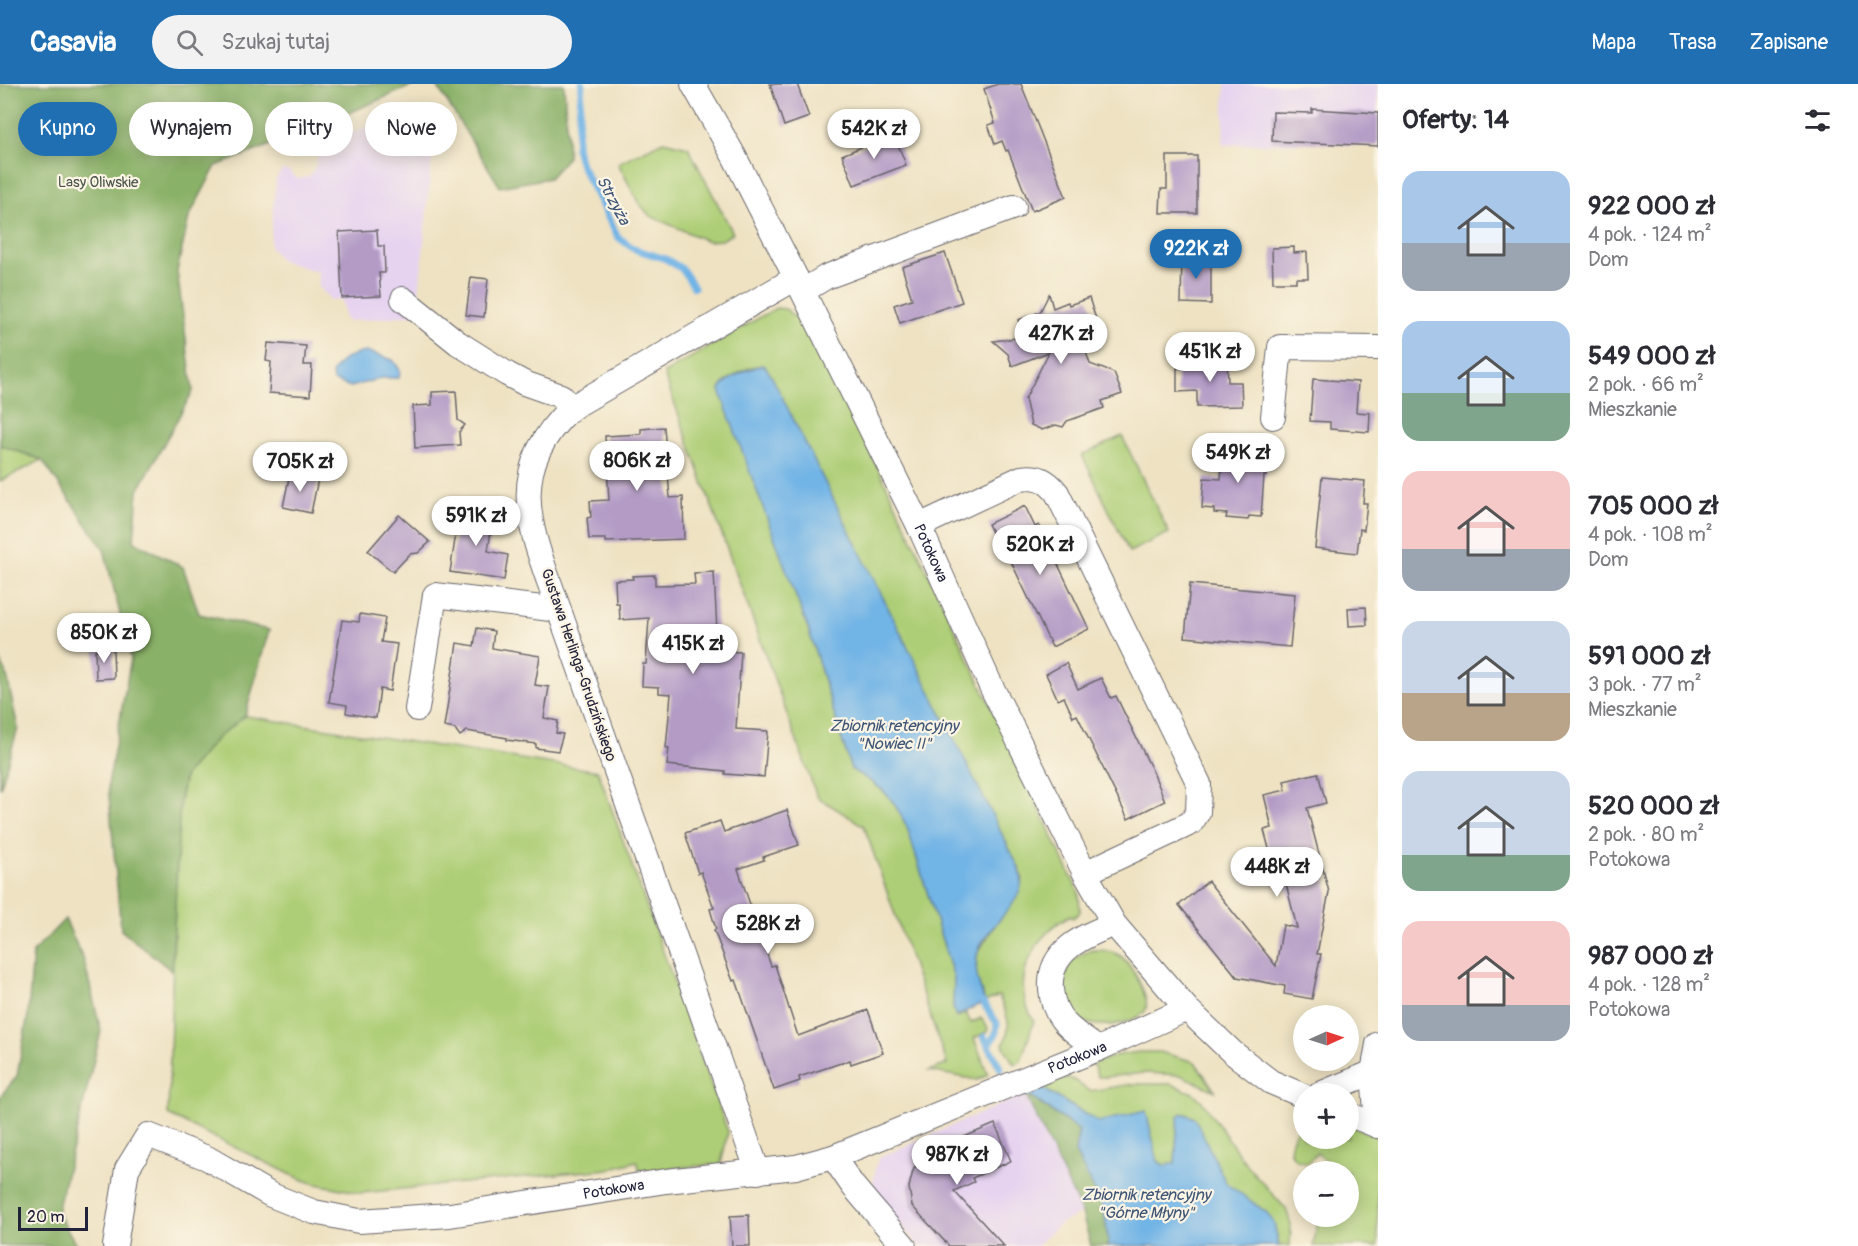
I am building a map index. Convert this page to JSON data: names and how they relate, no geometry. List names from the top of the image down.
{
  "streets": {
    "street": ["Potokowa", "Gustawa Herlinga-Grudzińskiego"]
  },
  "crossings": [
    ["Potokowa", "Gustawa Herlinga-Grudzińskiego"]
  ],
  "water": ["Strzyża", "Zbiornik retencyjny \"Nowiec II\"", "Zbiornik retencyjny \"Górne Młyny\""],
  "parks": ["Lasy Oliwskie"],
  "scale_bar": "20 m",
  "north": "right",
  "page": {
    "header": "Casavia",
    "search": "Szukaj tutaj",
    "nav": ["Mapa", "Trasa", "Zapisane"],
    "heading": "Oferty: 14",
    "chip": [
      "Kupno",
      "Wynajem",
      "Filtry",
      "Nowe"
    ],
    "price": [
      "542K zł",
      "922K zł",
      "427K zł",
      "451K zł",
      "549K zł",
      "806K zł",
      "705K zł",
      "591K zł",
      "520K zł",
      "850K zł",
      "415K zł",
      "448K zł",
      "528K zł",
      "987K zł"
    ],
    "list": [
      {
        "name": "922 000 zł",
        "note": "4 pok. · 124 m² · Dom"
      },
      {
        "name": "549 000 zł",
        "note": "2 pok. · 66 m² · Mieszkanie"
      },
      {
        "name": "705 000 zł",
        "note": "4 pok. · 108 m² · Dom"
      },
      {
        "name": "591 000 zł",
        "note": "3 pok. · 77 m² · Mieszkanie"
      },
      {
        "name": "520 000 zł",
        "note": "2 pok. · 80 m² · Potokowa"
      },
      {
        "name": "987 000 zł",
        "note": "4 pok. · 128 m² · Potokowa"
      }
    ],
    "map_buttons": ["+", "−"],
    "scale": "20 m"
  }
}
